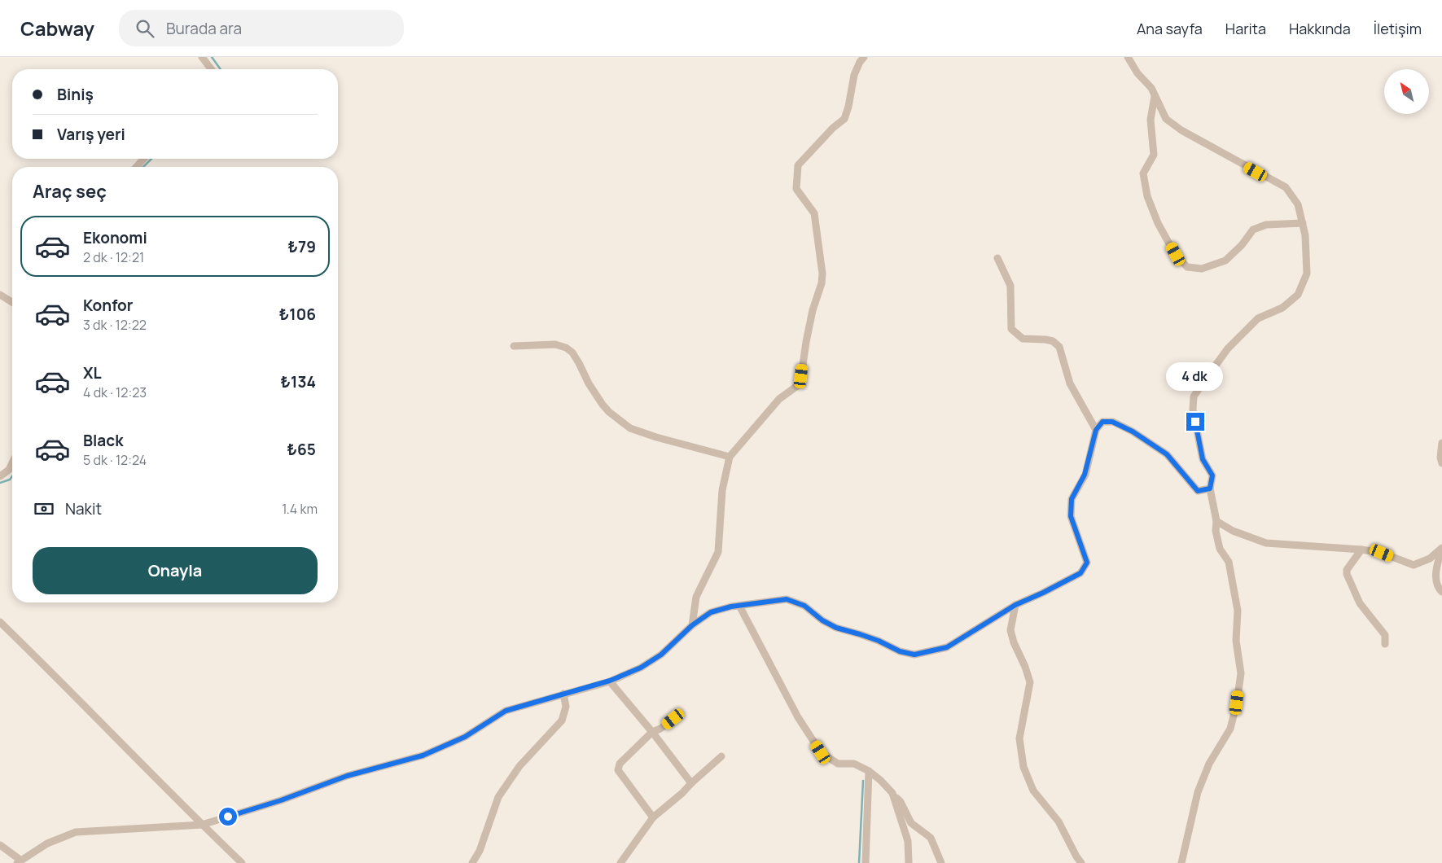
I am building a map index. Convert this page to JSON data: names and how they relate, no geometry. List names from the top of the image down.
{
  "north": "top left",
  "page": {
    "header": "Cabway",
    "search": "Burada ara",
    "nav": [
      "Ana sayfa",
      "Harita",
      "Hakkında",
      "İletişim"
    ],
    "banner": ["Biniş", "Varış yeri"],
    "heading": "Araç seç",
    "list": [
      {
        "name": "Ekonomi",
        "note": "2 dk · 12:21",
        "value": "₺79"
      },
      {
        "name": "Konfor",
        "note": "3 dk · 12:22",
        "value": "₺106"
      },
      {
        "name": "XL",
        "note": "4 dk · 12:23",
        "value": "₺134"
      },
      {
        "name": "Black",
        "note": "5 dk · 12:24",
        "value": "₺65"
      }
    ],
    "bubble": "4 dk",
    "pay": ["Nakit", "1.4 km"],
    "buttons": "Onayla"
  }
}
